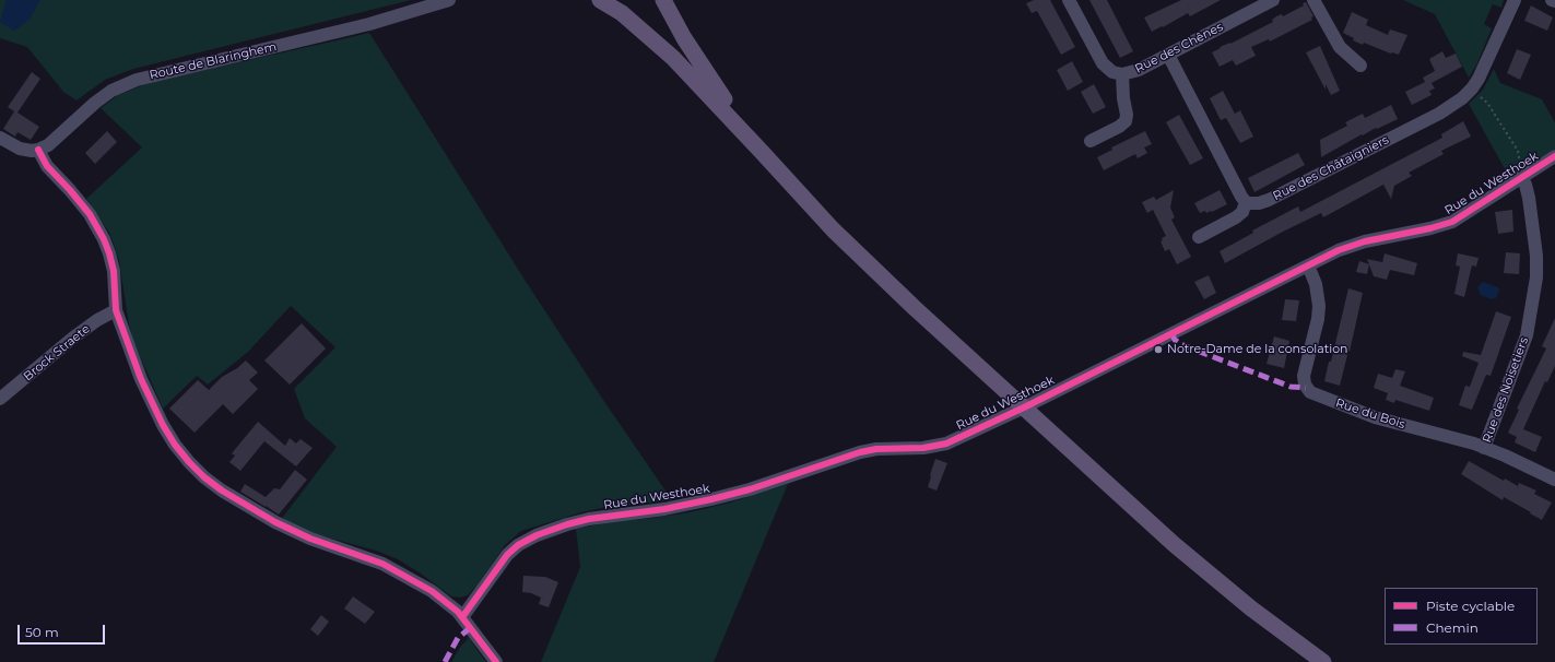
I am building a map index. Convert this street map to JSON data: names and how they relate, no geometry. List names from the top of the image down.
{
  "streets": {
    "street": [
      "Rue des Chênes",
      "Route de Blaringhem",
      "Rue des Châtaigniers",
      "Rue du Westhoek",
      "Brock Straete",
      "Rue des Noisetiers",
      "Rue du Bois"
    ]
  },
  "crossings": [
    ["Rue du Westhoek", "Rue des Noisetiers"],
    ["Rue du Westhoek", "Rue du Bois"],
    ["Rue des Noisetiers", "Rue du Bois"]
  ],
  "places": ["Notre-Dame de la consolation"],
  "legend": ["Piste cyclable", "Chemin"],
  "scale_bar": "50 m"
}
